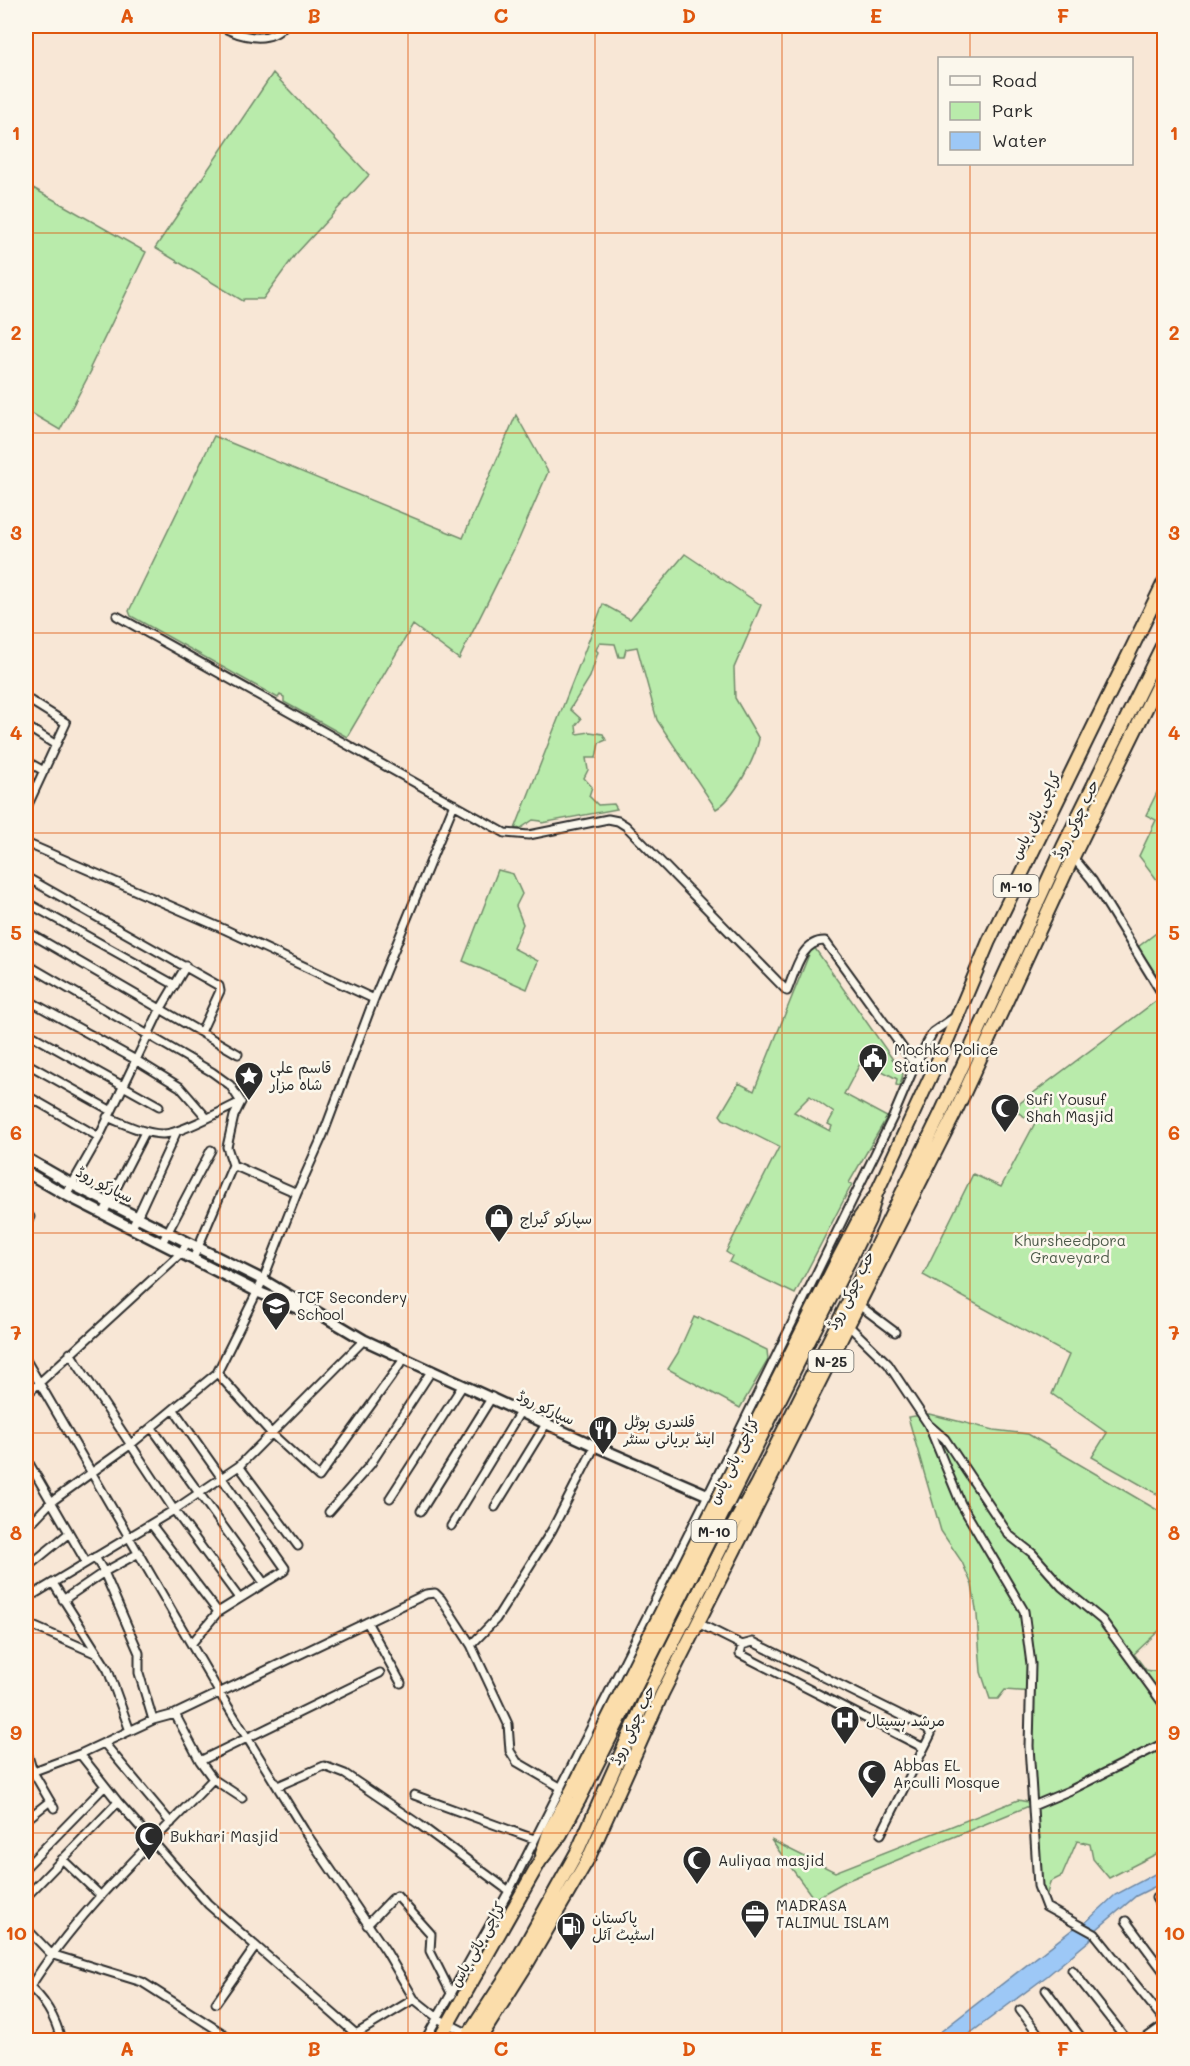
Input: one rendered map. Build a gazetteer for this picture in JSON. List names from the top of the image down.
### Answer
{
  "streets": {
    "highway": [
      "کراچی بائی پاس",
      "حب چوکی روڈ",
      "M-10",
      "N-25"
    ],
    "street": ["سپارکو روڈ"]
  },
  "crossings": [
    ["حب چوکی روڈ", "سپارکو روڈ"]
  ],
  "parks": ["Khursheedpora Graveyard"],
  "places": {
    "public building": ["Mochko Police Station"],
    "place": ["قاسم علی شاہ مزار"],
    "mosque": [
      "Sufi Yousuf Shah Masjid",
      "Abbas EL Arculli Mosque",
      "Bukhari Masjid",
      "Auliyaa masjid"
    ],
    "shop": ["سپارکو گیراج"],
    "school or university": ["TCF Secondery School"],
    "restaurant": ["قلندری ہوٹل اینڈ بریانی سنٹر"],
    "hospital": ["مرشد ہسپتال"],
    "office": ["MADRASA TALIMUL ISLAM"],
    "fuel station": ["پاکستان اسٹیٹ آئل"]
  },
  "legend": ["Road", "Park", "Water"],
  "grid": {
    "columns": [
      "A",
      "B",
      "C",
      "D",
      "E",
      "F"
    ],
    "rows": [
      "1",
      "2",
      "3",
      "4",
      "5",
      "6",
      "7",
      "8",
      "9",
      "10"
    ]
  }
}
